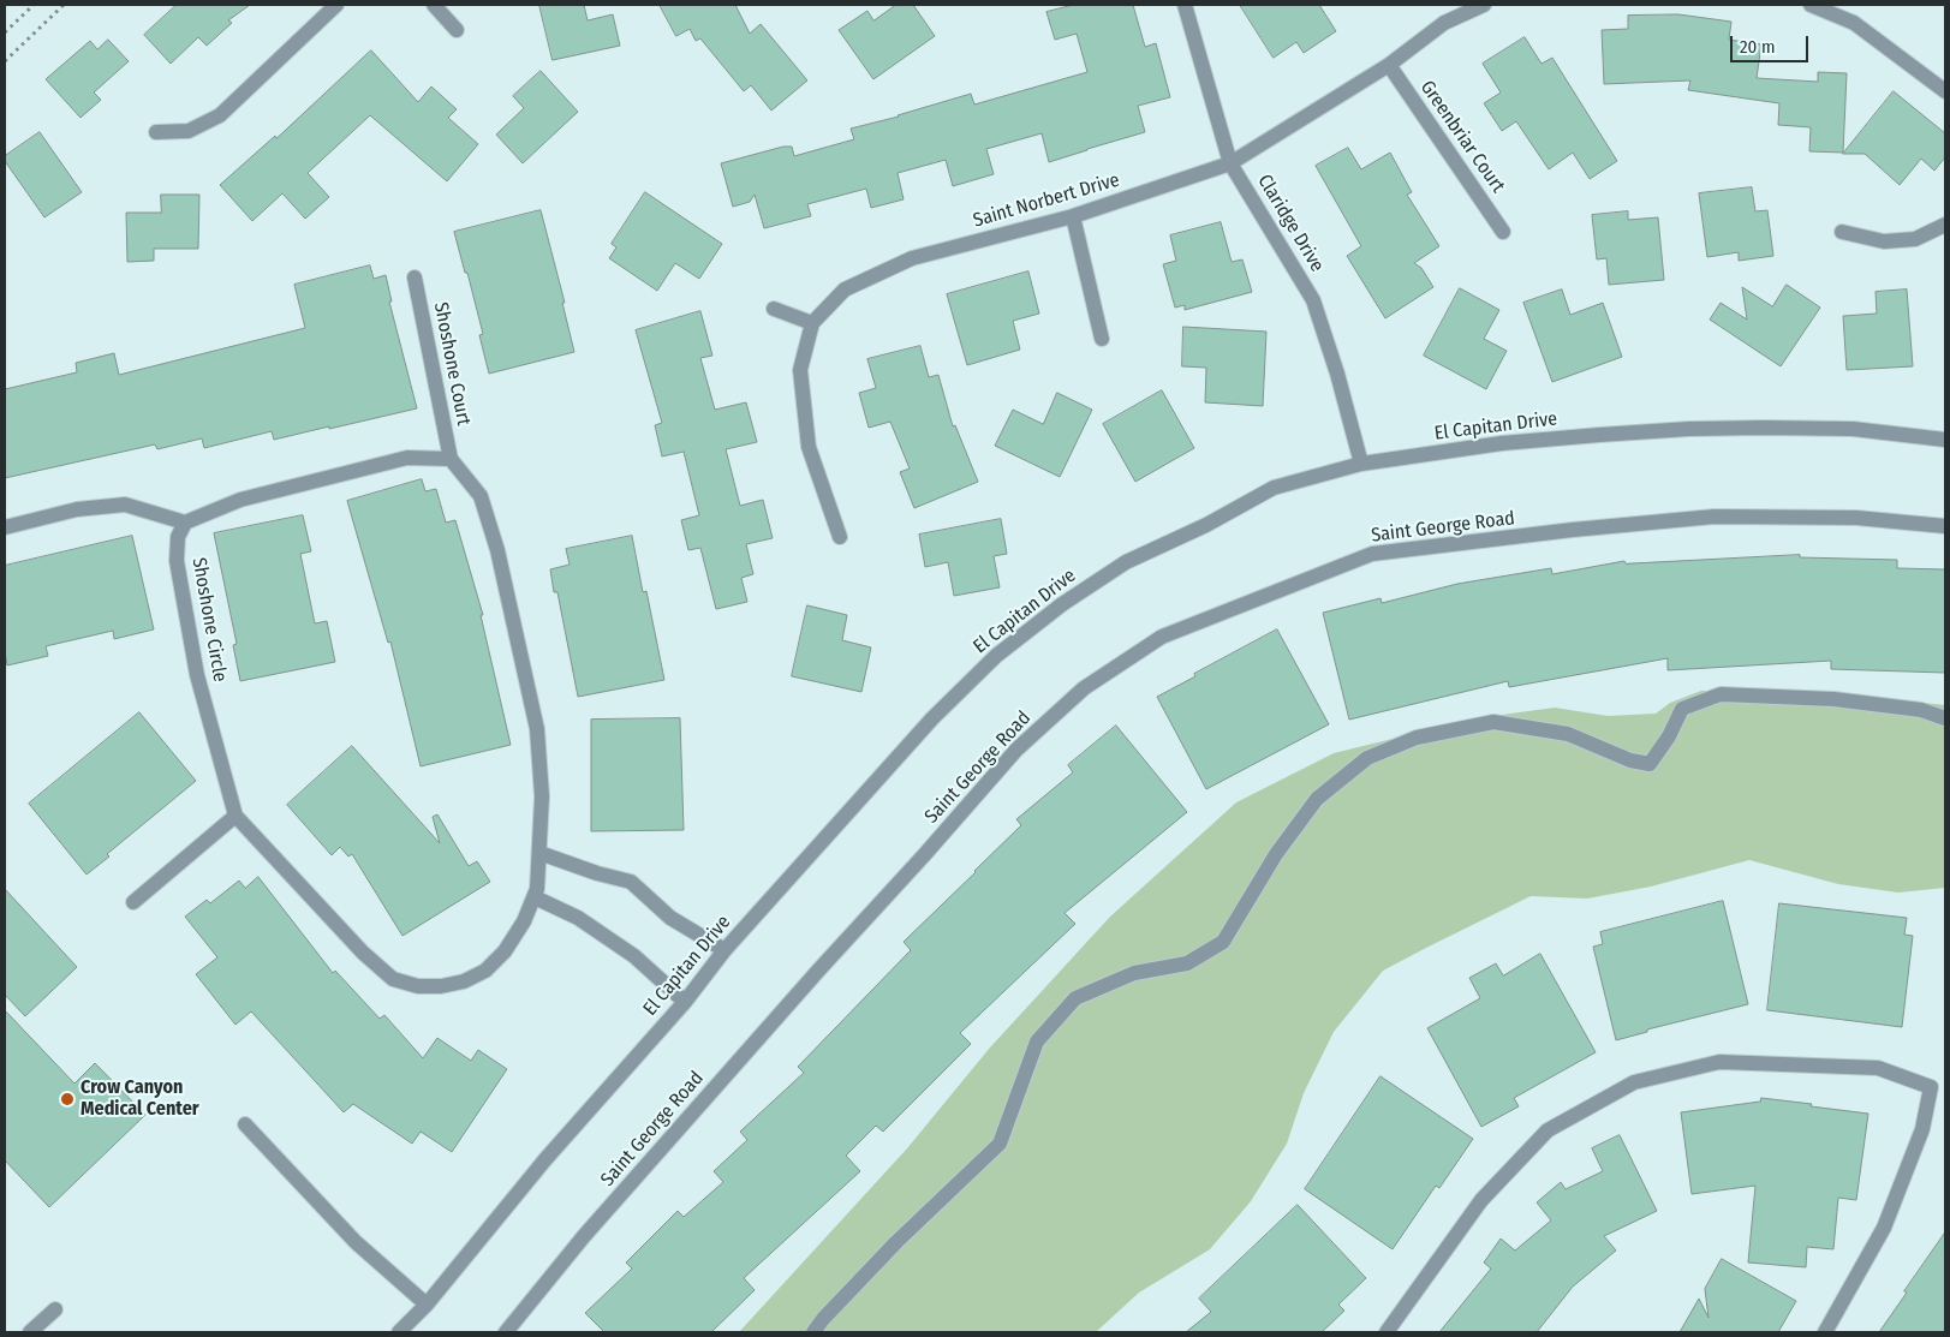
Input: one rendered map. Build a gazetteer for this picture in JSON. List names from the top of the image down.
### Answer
{
  "streets": {
    "street": [
      "Greenbriar Court",
      "Saint Norbert Drive",
      "Claridge Drive",
      "Shoshone Court",
      "El Capitan Drive",
      "Saint George Road",
      "Shoshone Circle"
    ]
  },
  "crossings": [
    ["Greenbriar Court", "Saint Norbert Drive"],
    ["Saint Norbert Drive", "Claridge Drive"],
    ["Claridge Drive", "El Capitan Drive"],
    ["Shoshone Court", "Shoshone Circle"]
  ],
  "places": ["Crow Canyon Medical Center"],
  "scale_bar": "20 m"
}
